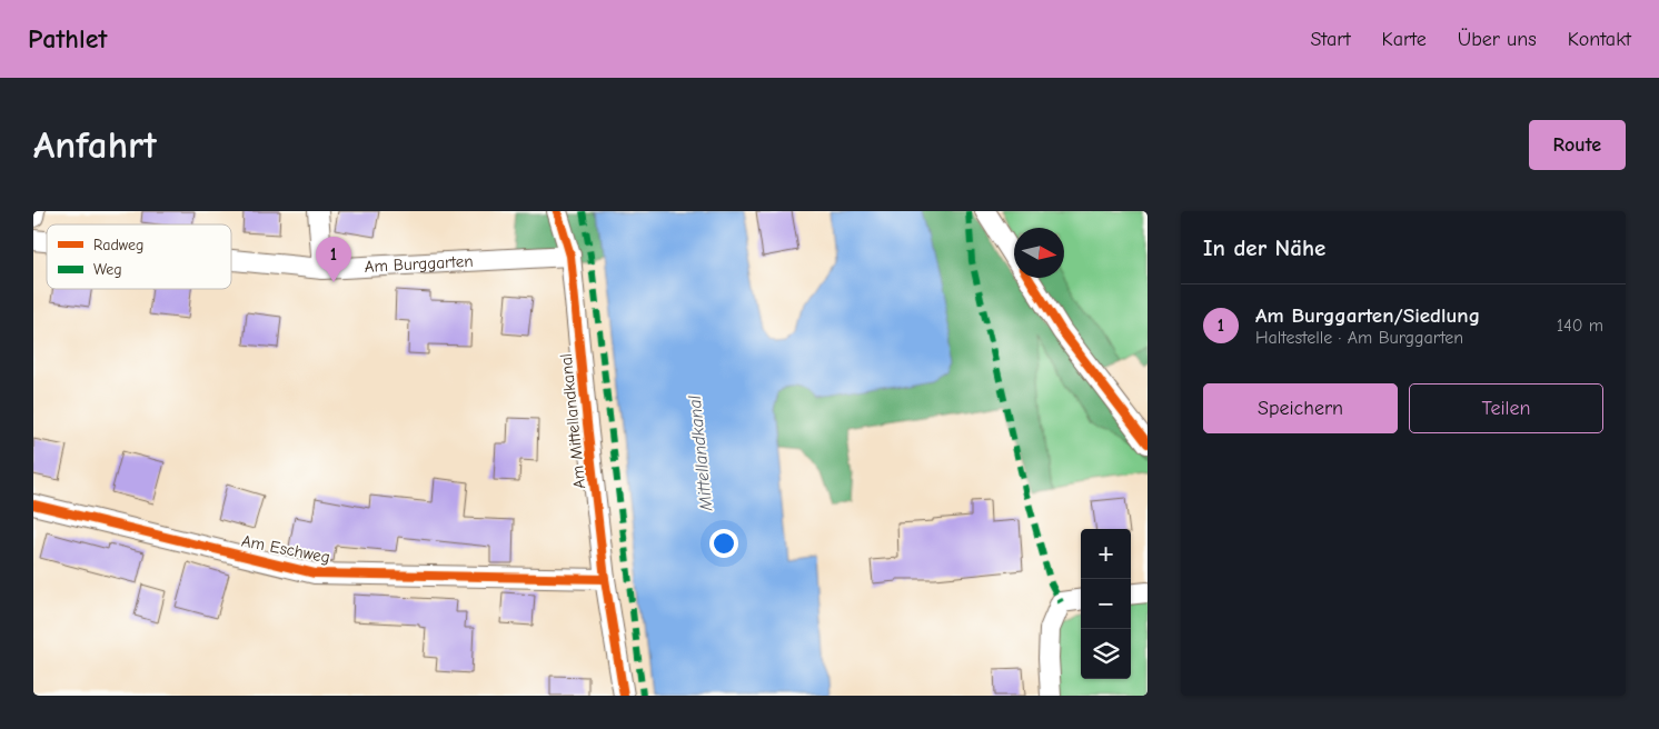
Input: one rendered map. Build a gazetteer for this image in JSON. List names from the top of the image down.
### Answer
{
  "streets": {
    "street": ["Am Burggarten", "Am Mittellandkanal", "Am Eschweg"]
  },
  "crossings": [
    ["Am Burggarten", "Am Mittellandkanal"],
    ["Am Mittellandkanal", "Am Eschweg"]
  ],
  "water": ["Mittellandkanal"],
  "legend": ["Radweg", "Weg"],
  "north": "right",
  "page": {
    "header": "Pathlet",
    "nav": [
      "Start",
      "Karte",
      "Über uns",
      "Kontakt"
    ],
    "buttons": [
      "Route",
      ["Speichern", "Teilen"]
    ],
    "title": "Anfahrt",
    "heading": "In der Nähe",
    "pins": "1",
    "list": [
      {
        "mark": "1",
        "name": "Am Burggarten/Siedlung",
        "note": "Haltestelle · Am Burggarten",
        "value": "140 m"
      }
    ],
    "map_buttons": ["+", "−"]
  }
}
